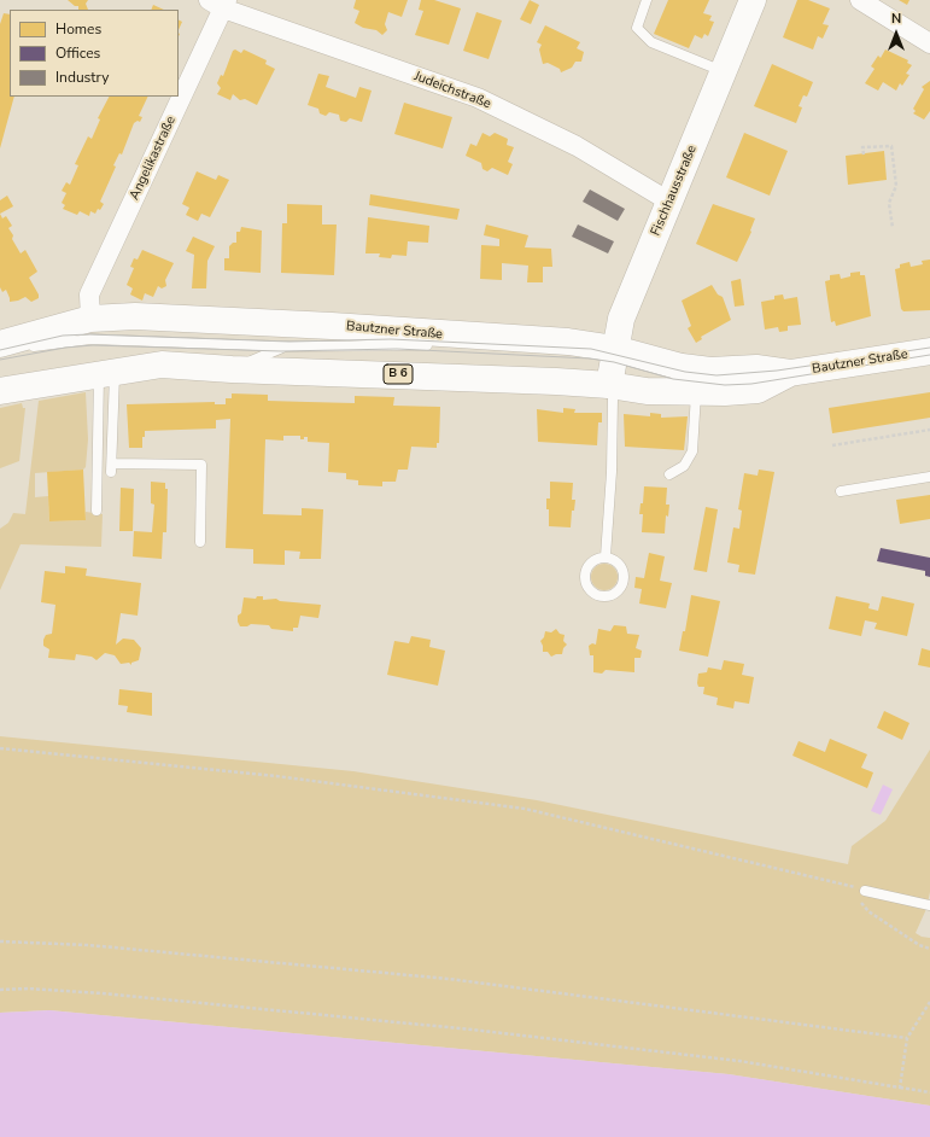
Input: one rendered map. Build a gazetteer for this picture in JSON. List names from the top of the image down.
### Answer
{
  "streets": {
    "main road": ["Fischhausstraße", "Bautzner Straße", "B 6"],
    "street": ["Judeichstraße", "Angelikastraße"]
  },
  "crossings": [
    ["Judeichstraße", "Angelikastraße"],
    ["Judeichstraße", "Fischhausstraße"],
    ["Angelikastraße", "Bautzner Straße"],
    ["Fischhausstraße", "Bautzner Straße"]
  ],
  "legend": ["Homes", "Offices", "Industry"],
  "north": "top"
}
